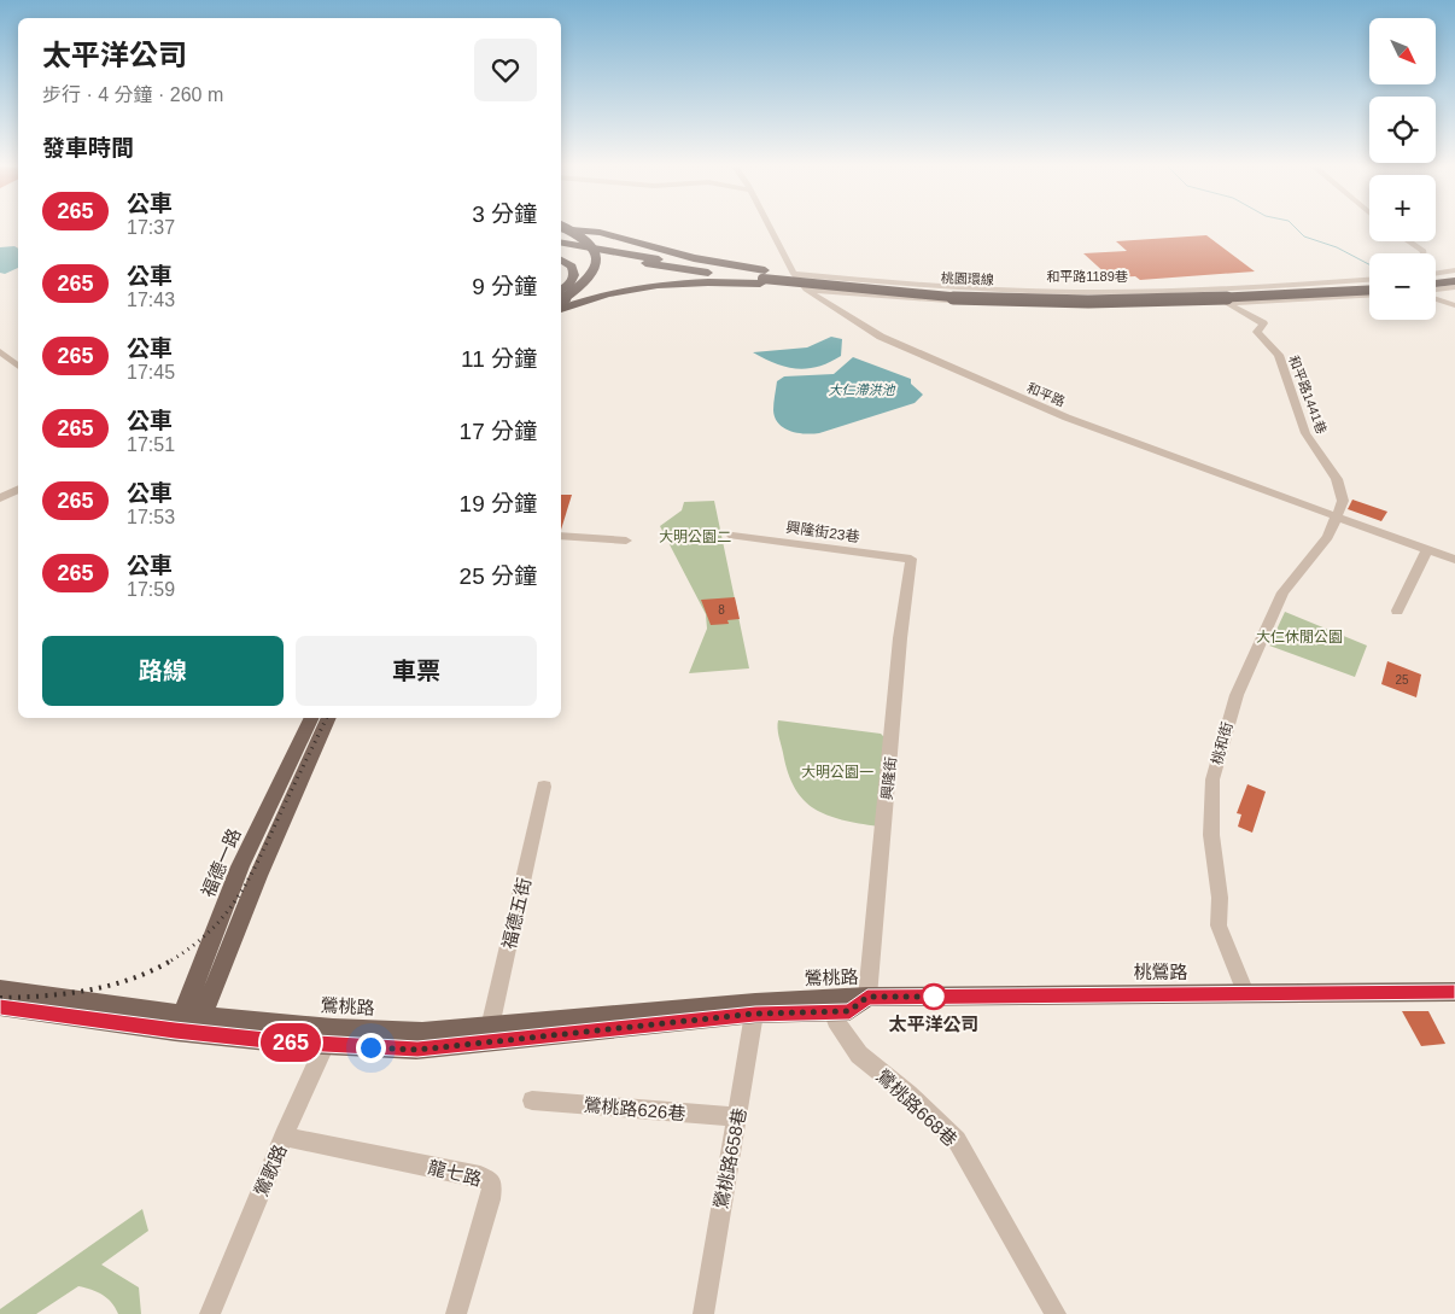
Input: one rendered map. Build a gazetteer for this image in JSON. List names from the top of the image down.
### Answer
{
  "streets": {
    "highway": ["桃園環線"],
    "main road": ["福德一路", "桃鶯路", "鶯桃路"],
    "street": [
      "和平路1189巷",
      "和平路",
      "和平路1441巷",
      "興隆街23巷",
      "桃和街",
      "興隆街",
      "福德五街",
      "鶯桃路668巷",
      "鶯桃路626巷",
      "鶯桃路658巷",
      "鶯歌路",
      "龍七路"
    ]
  },
  "crossings": [
    ["和平路1189巷", "和平路"],
    ["和平路1189巷", "和平路1441巷"],
    ["和平路", "和平路1441巷"],
    ["和平路", "桃和街"],
    ["和平路1441巷", "桃和街"],
    ["興隆街23巷", "興隆街"],
    ["桃和街", "桃鶯路"],
    ["興隆街", "桃鶯路"],
    ["興隆街", "鶯桃路"],
    ["福德一路", "鶯桃路"],
    ["福德五街", "鶯桃路"],
    ["桃鶯路", "鶯桃路"],
    ["鶯桃路", "鶯桃路668巷"],
    ["鶯桃路", "鶯桃路658巷"],
    ["鶯桃路", "鶯歌路"],
    ["鶯桃路626巷", "鶯桃路658巷"],
    ["鶯歌路", "龍七路"]
  ],
  "water": ["大仁滯洪池"],
  "parks": ["大明公園二", "大仁休閒公園", "大明公園一"],
  "places": ["太平洋公司"],
  "lines": ["bus line 265"],
  "house_numbers": ["8", "25"],
  "north": "bottom right",
  "page": {
    "on_map": "265",
    "map_buttons": ["+", "−"],
    "heading": [
      ["太平洋公司", "步行 · 4 分鐘 · 260 m"],
      "發車時間"
    ],
    "list": [
      {
        "mark": "265",
        "name": "公車",
        "note": "17:37",
        "value": "3 分鐘"
      },
      {
        "mark": "265",
        "name": "公車",
        "note": "17:43",
        "value": "9 分鐘"
      },
      {
        "mark": "265",
        "name": "公車",
        "note": "17:45",
        "value": "11 分鐘"
      },
      {
        "mark": "265",
        "name": "公車",
        "note": "17:51",
        "value": "17 分鐘"
      },
      {
        "mark": "265",
        "name": "公車",
        "note": "17:53",
        "value": "19 分鐘"
      },
      {
        "mark": "265",
        "name": "公車",
        "note": "17:59",
        "value": "25 分鐘"
      }
    ],
    "buttons": ["路線", "車票"]
  }
}
